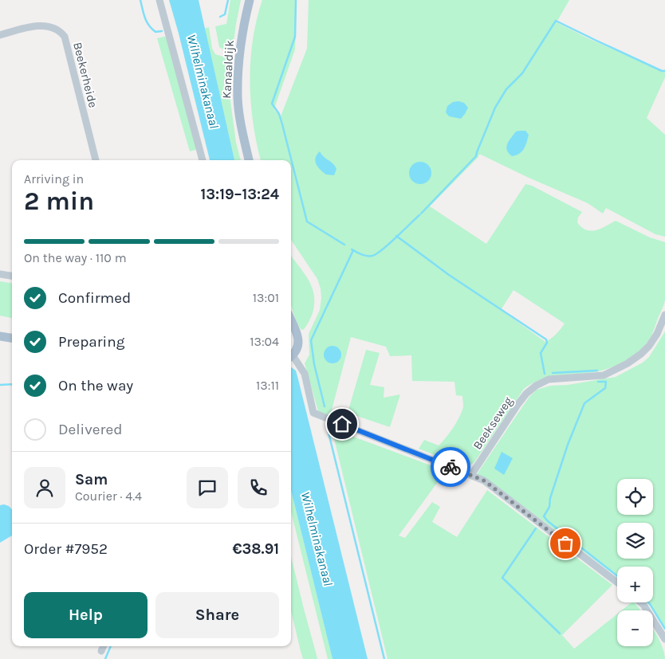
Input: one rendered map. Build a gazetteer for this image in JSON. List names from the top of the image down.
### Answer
{
  "streets": {
    "main road": ["Kanaaldijk"],
    "street": ["Beekerheide", "Beekseweg"]
  },
  "water": ["Wilhelminakanaal"],
  "page": {
    "heading": ["2 min", "Arriving in", "13:19–13:24"],
    "panel": [
      "Sam",
      "Courier · 4.4",
      "Order #7952",
      "€38.91"
    ],
    "bar": "On the way · 110 m",
    "list": [
      ["Confirmed", "13:01"],
      ["Preparing", "13:04"],
      ["On the way", "13:11"],
      "Delivered"
    ],
    "map_buttons": ["+", "−"],
    "buttons": ["Help", "Share"]
  }
}
